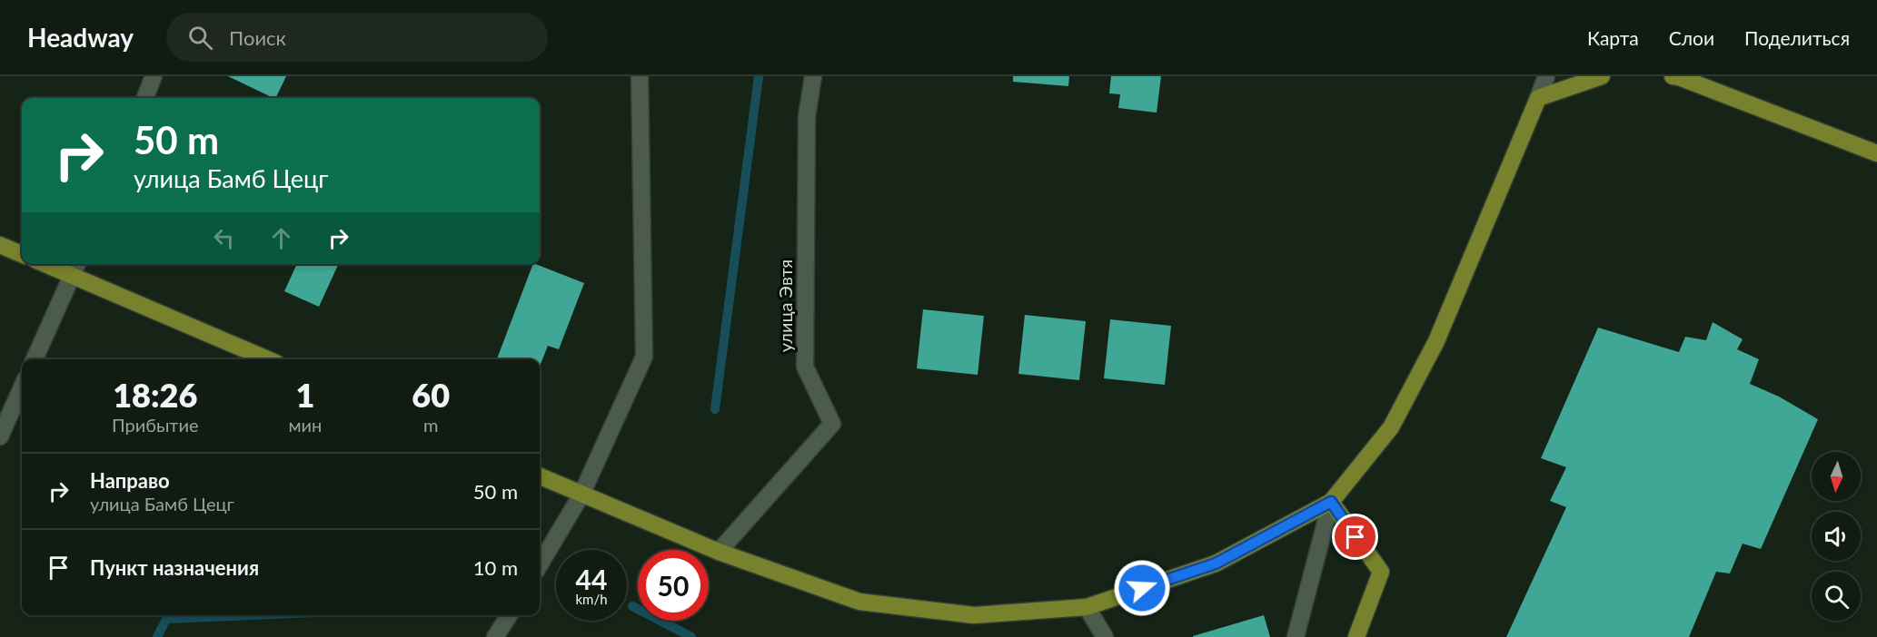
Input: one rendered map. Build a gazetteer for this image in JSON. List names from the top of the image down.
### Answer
{
  "streets": {
    "street": ["улица Эвтя"]
  },
  "north": "bottom",
  "page": {
    "header": "Headway",
    "search": "Поиск",
    "nav": ["Карта", "Слои", "Поделиться"],
    "turn": ["50 m", "улица Бамб Цецг"],
    "eta": [
      "18:26",
      "Прибытие",
      "1",
      "мин",
      "60",
      "m"
    ],
    "list": [
      {
        "name": "Направо",
        "note": "улица Бамб Цецг",
        "value": "50 m"
      },
      {
        "name": "Пункт назначения",
        "value": "10 m"
      }
    ],
    "speed": "44 km/h",
    "limit": "50"
  }
}
